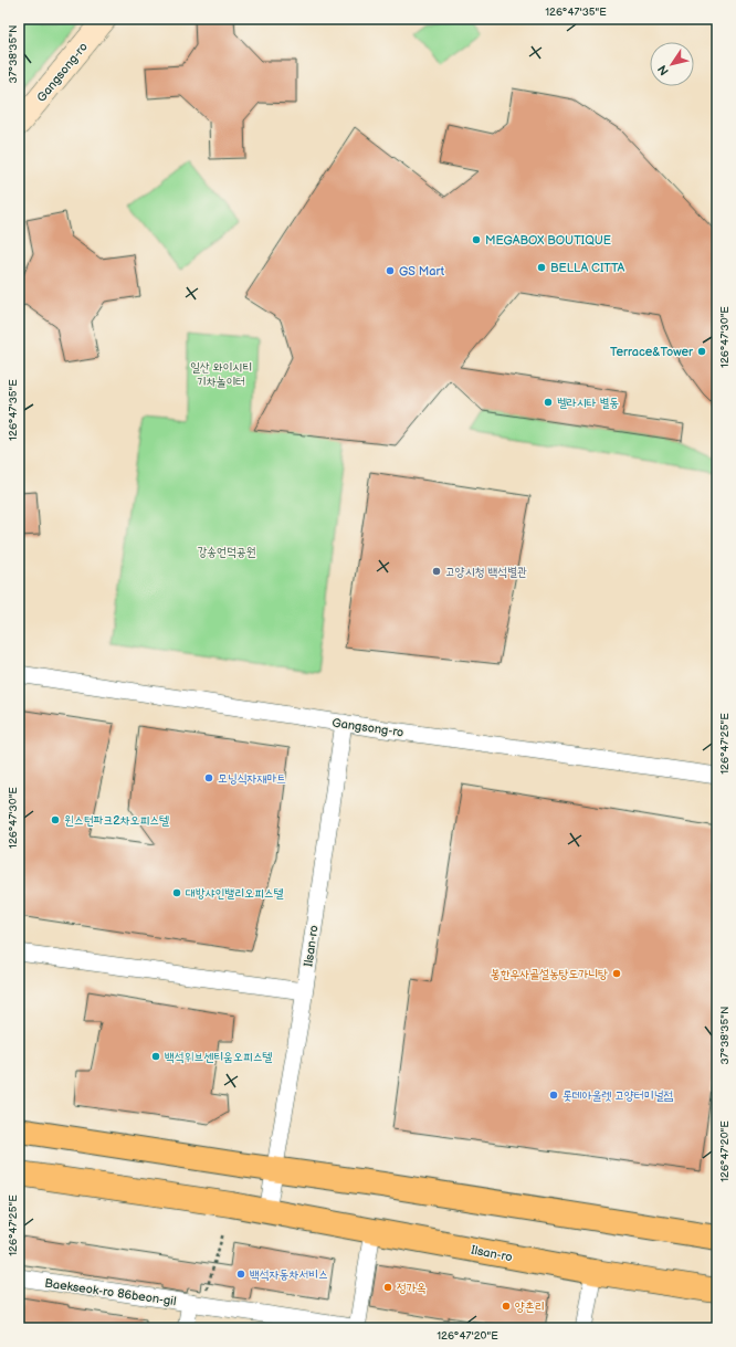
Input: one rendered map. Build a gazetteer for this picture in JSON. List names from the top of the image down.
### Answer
{
  "streets": {
    "main road": ["Ilsan-ro"],
    "street": ["Gangsong-ro", "Baekseok-ro 86beon-gil"]
  },
  "crossings": [
    ["Gangsong-ro", "Ilsan-ro"]
  ],
  "parks": ["일산 와이시티 기차놀이터", "강송언덕공원"],
  "places": [
    "MEGABOX BOUTIQUE",
    "BELLA CITTA",
    "GS Mart",
    "Terrace&Tower",
    "벨라시타 별동",
    "고양시청 백석별관",
    "모닝식자재마트",
    "윈스턴파크2차오피스텔",
    "대방샤인밸리오피스텔",
    "봉한우사골설농탕도가니탕",
    "백석위브센티움오피스텔",
    "롯데아울렛 고양터미널점",
    "백석자동차서비스",
    "정가옥",
    "양촌리"
  ],
  "north": "bottom left",
  "coordinates": [
    "126°47'35\"E",
    "37°38'35\"N",
    "126°47'30\"E",
    "126°47'25\"E",
    "126°47'20\"E"
  ]
}
